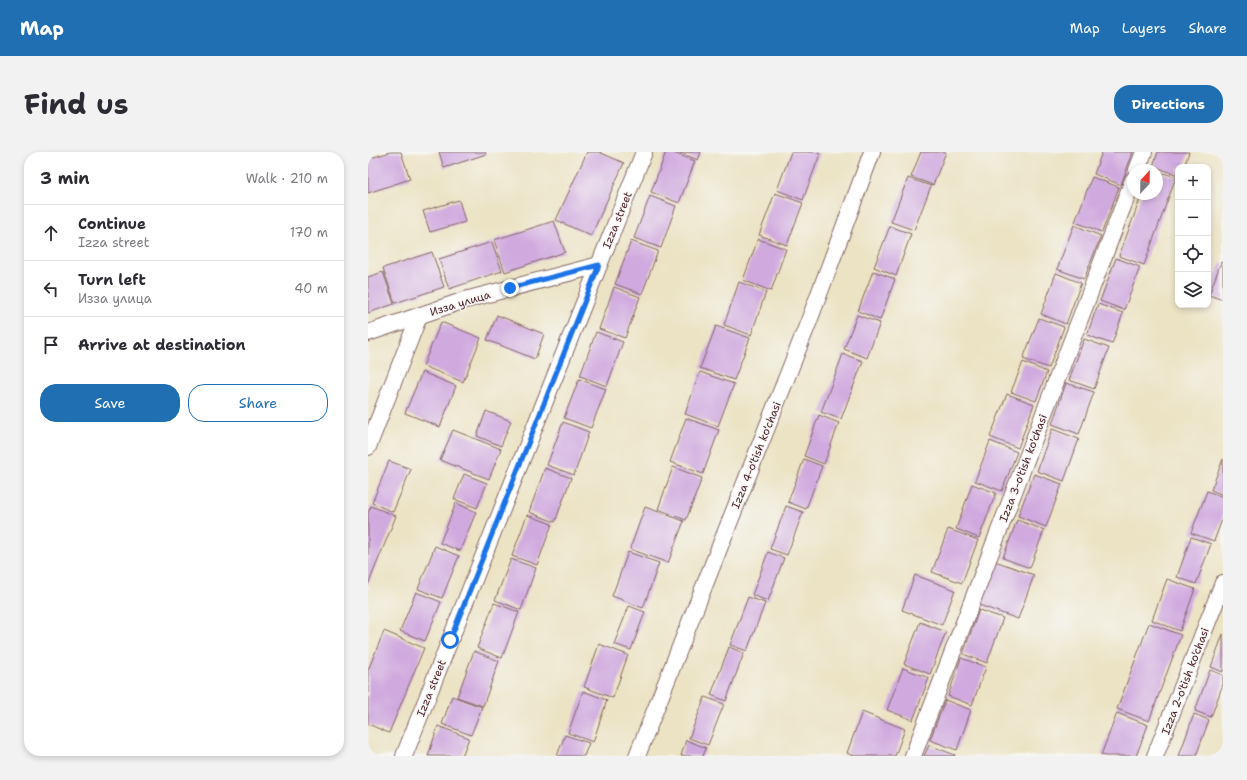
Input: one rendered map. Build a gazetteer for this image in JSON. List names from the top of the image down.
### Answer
{
  "streets": {
    "street": [
      "Izza street",
      "Изза улица",
      "Izza 4-o'tish ko'chasi",
      "Izza 3-o'tish ko'chasi",
      "Izza 2-o'tish ko'chasi"
    ]
  },
  "crossings": [
    ["Izza street", "Изза улица"]
  ],
  "north": "top",
  "page": {
    "header": "Map",
    "nav": ["Map", "Layers", "Share"],
    "title": "Find us",
    "buttons": [
      "Directions",
      ["Save", "Share"]
    ],
    "heading": ["3 min", "Walk · 210 m"],
    "map_buttons": ["+", "−"],
    "list": [
      ["Continue", "Izza street", "170 m"],
      ["Turn left", "Изза улица", "40 m"],
      "Arrive at destination"
    ]
  }
}
